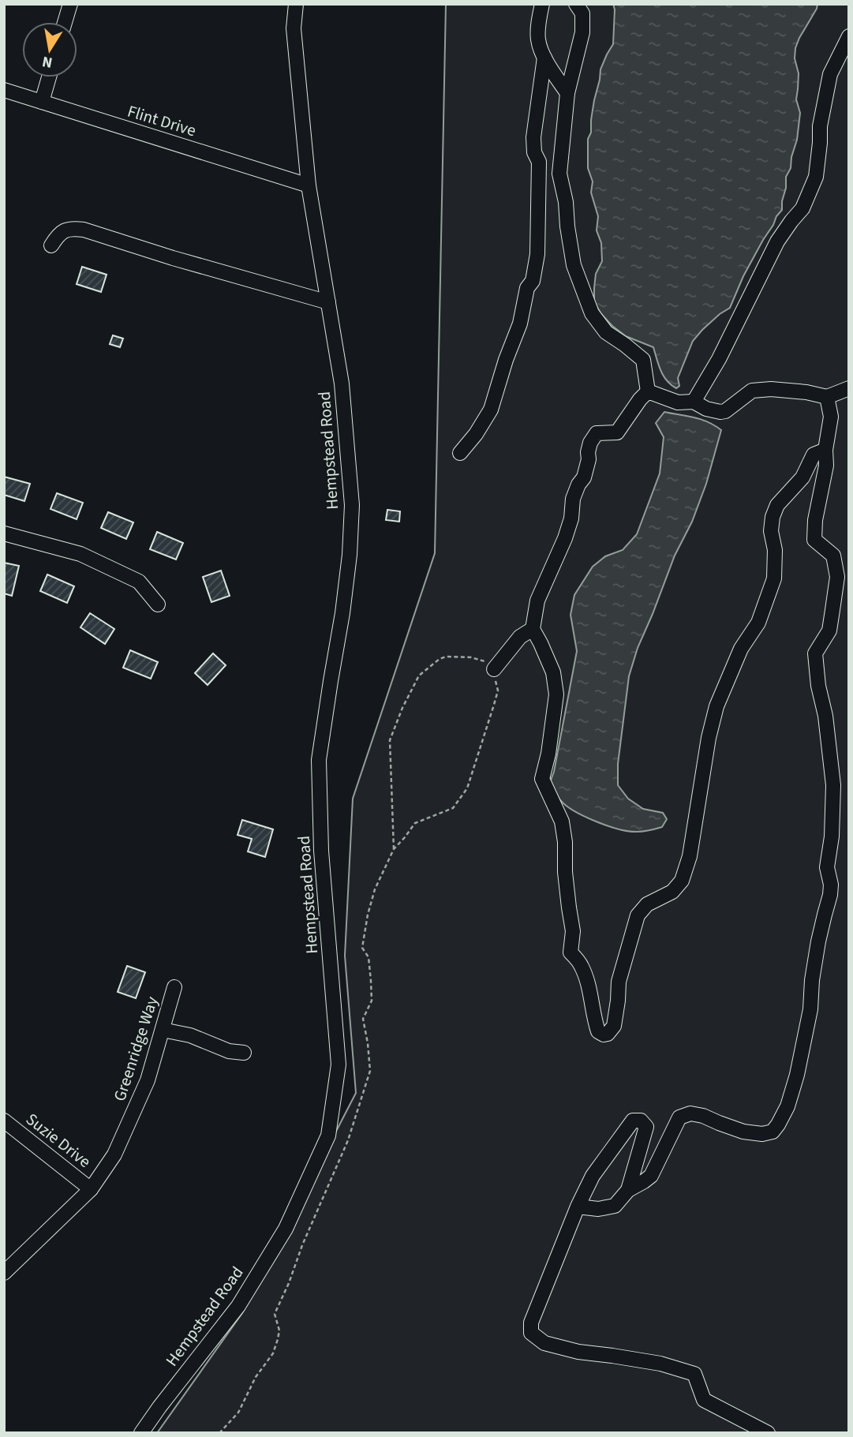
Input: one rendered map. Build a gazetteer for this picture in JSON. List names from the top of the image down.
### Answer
{
  "streets": {
    "street": [
      "Flint Drive",
      "Hempstead Road",
      "Greenridge Way",
      "Suzie Drive"
    ]
  },
  "crossings": [
    ["Flint Drive", "Hempstead Road"],
    ["Greenridge Way", "Suzie Drive"]
  ],
  "north": "bottom"
}
